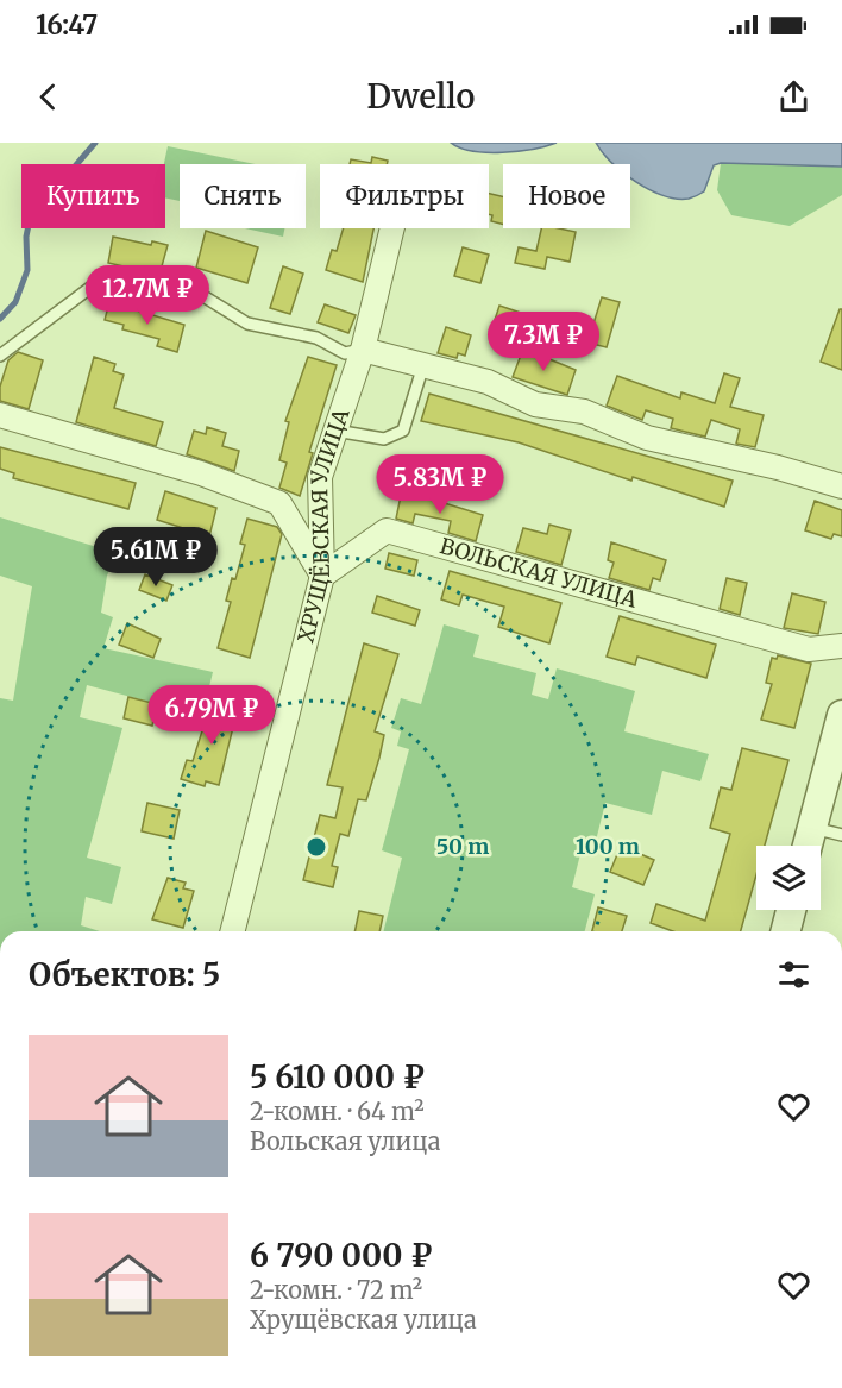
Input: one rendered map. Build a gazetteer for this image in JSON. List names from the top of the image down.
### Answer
{
  "streets": {
    "street": ["ХРУЩЁВСКАЯ УЛИЦА", "ВОЛЬСКАЯ УЛИЦА"]
  },
  "crossings": [
    ["ХРУЩЁВСКАЯ УЛИЦА", "ВОЛЬСКАЯ УЛИЦА"]
  ],
  "page": {
    "status": "16:47",
    "header": "Dwello",
    "chip": [
      "Купить",
      "Снять",
      "Фильтры",
      "Новое"
    ],
    "price": [
      "12.7M ₽",
      "7.3M ₽",
      "5.83M ₽",
      "5.61M ₽",
      "6.79M ₽"
    ],
    "heading": "Объектов: 5",
    "list": [
      {
        "name": "5 610 000 ₽",
        "note": "2-комн. · 64 m² · Вольская улица"
      },
      {
        "name": "6 790 000 ₽",
        "note": "2-комн. · 72 m² · Хрущёвская улица"
      }
    ]
  },
  "rings": ["50 m", "100 m"]
}
